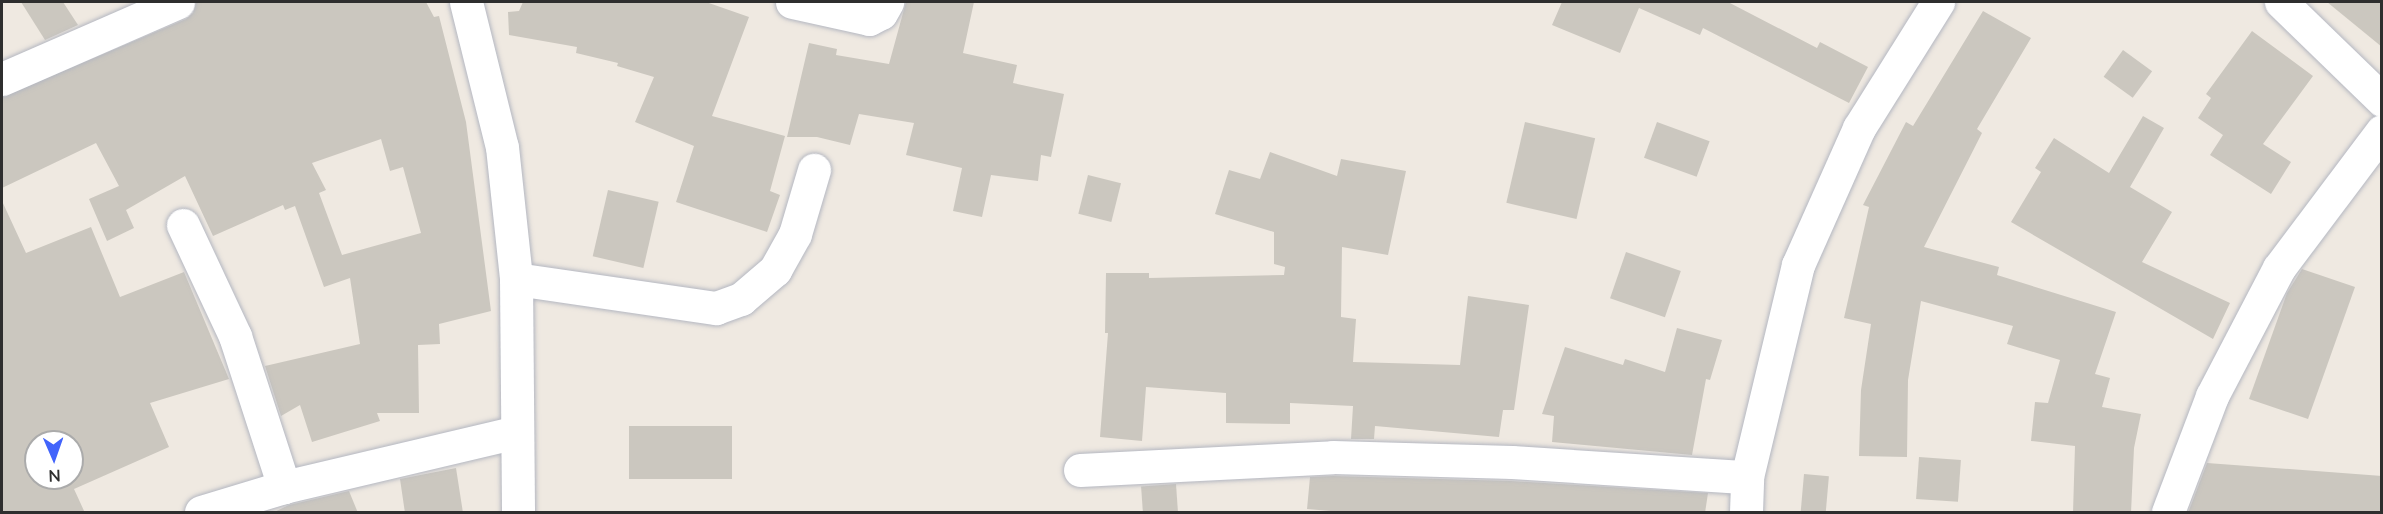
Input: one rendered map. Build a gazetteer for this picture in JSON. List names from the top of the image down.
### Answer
{
  "north": "bottom"
}
